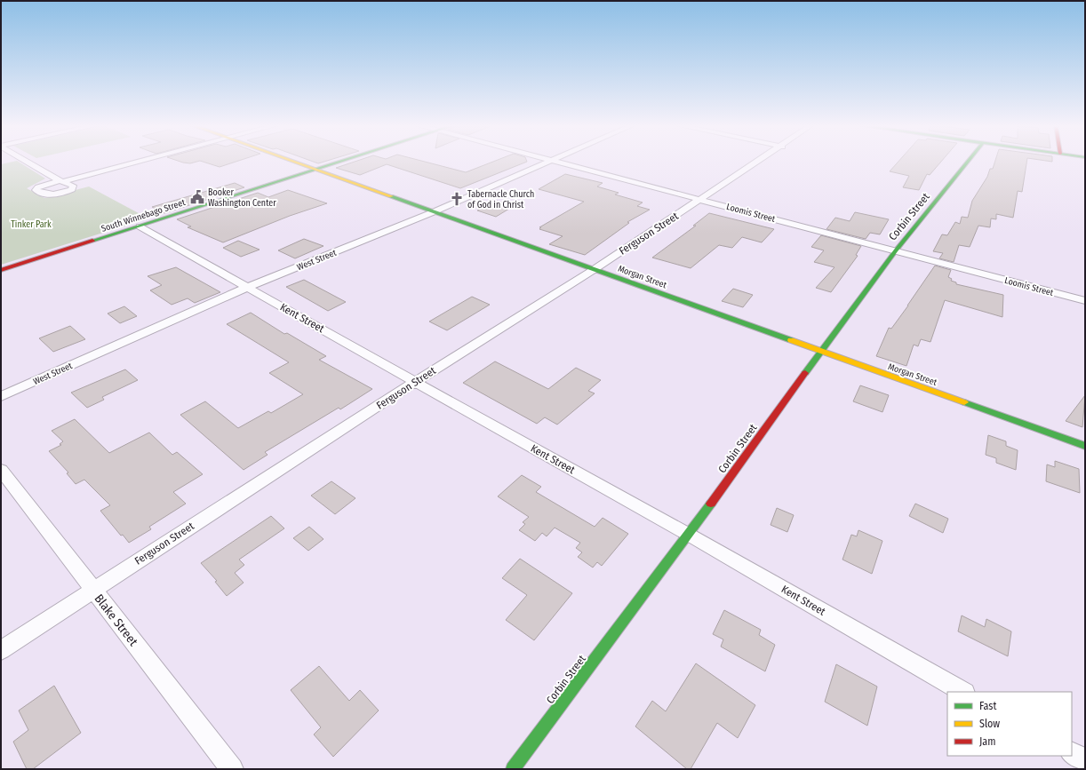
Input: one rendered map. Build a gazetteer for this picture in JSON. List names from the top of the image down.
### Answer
{
  "streets": {
    "street": [
      "Loomis Street",
      "South Winnebago Street",
      "Corbin Street",
      "Ferguson Street",
      "West Street",
      "Morgan Street",
      "Kent Street",
      "Blake Street"
    ]
  },
  "crossings": [
    ["Loomis Street", "Corbin Street"],
    ["Loomis Street", "Ferguson Street"],
    ["South Winnebago Street", "Morgan Street"],
    ["South Winnebago Street", "Kent Street"],
    ["Corbin Street", "Morgan Street"],
    ["Corbin Street", "Kent Street"],
    ["Ferguson Street", "Morgan Street"],
    ["Ferguson Street", "Kent Street"],
    ["Ferguson Street", "Blake Street"],
    ["West Street", "Morgan Street"],
    ["West Street", "Kent Street"]
  ],
  "parks": ["Tinker Park"],
  "places": {
    "public building": ["Booker Washington Center"],
    "church": ["Tabernacle Church of God in Christ"]
  },
  "legend": ["Fast", "Slow", "Jam"]
}
